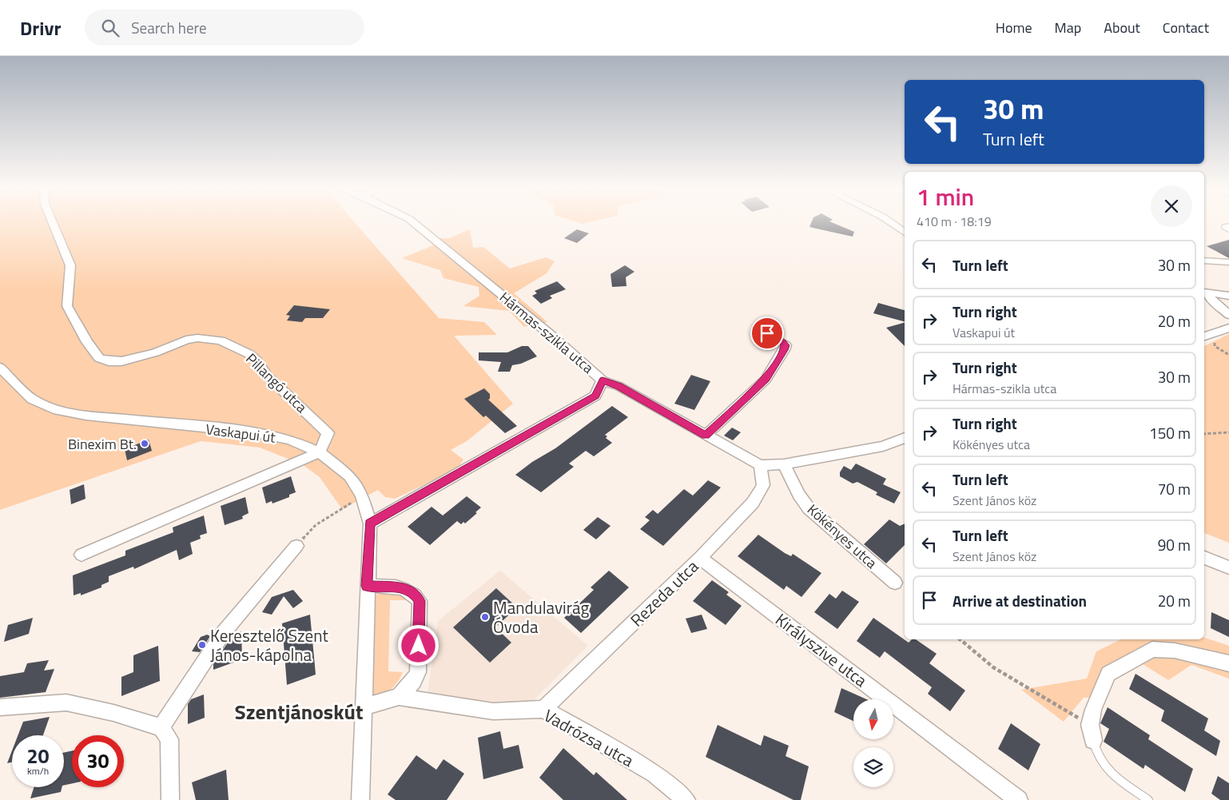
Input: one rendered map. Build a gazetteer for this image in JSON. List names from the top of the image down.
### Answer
{
  "streets": {
    "street": [
      "Hármas-szikla utca",
      "Pillangó utca",
      "Vaskapui út",
      "Kökényes utca",
      "Rezeda utca",
      "Királyszive utca",
      "Vadrózsa utca"
    ]
  },
  "crossings": [
    ["Hármas-szikla utca", "Vaskapui út"],
    ["Pillangó utca", "Vaskapui út"],
    ["Vaskapui út", "Vadrózsa utca"],
    ["Rezeda utca", "Királyszive utca"],
    ["Rezeda utca", "Vadrózsa utca"]
  ],
  "districts": ["Szentjánoskút"],
  "places": ["Binexim Bt.", "Mandulavirág Óvoda", "Keresztelő Szent János-kápolna"],
  "north": "bottom",
  "page": {
    "header": "Drivr",
    "search": "Search here",
    "nav": [
      "Home",
      "Map",
      "About",
      "Contact"
    ],
    "turn": ["30 m", "Turn left"],
    "heading": ["1 min", "410 m · 18:19"],
    "list": [
      {
        "name": "Turn left",
        "value": "30 m"
      },
      {
        "name": "Turn right",
        "note": "Vaskapui út",
        "value": "20 m"
      },
      {
        "name": "Turn right",
        "note": "Hármas-szikla utca",
        "value": "30 m"
      },
      {
        "name": "Turn right",
        "note": "Kökényes utca",
        "value": "150 m"
      },
      {
        "name": "Turn left",
        "note": "Szent János köz",
        "value": "70 m"
      },
      {
        "name": "Turn left",
        "note": "Szent János köz",
        "value": "90 m"
      },
      {
        "name": "Arrive at destination",
        "value": "20 m"
      }
    ],
    "speed": "20 km/h",
    "limit": "30"
  }
}
